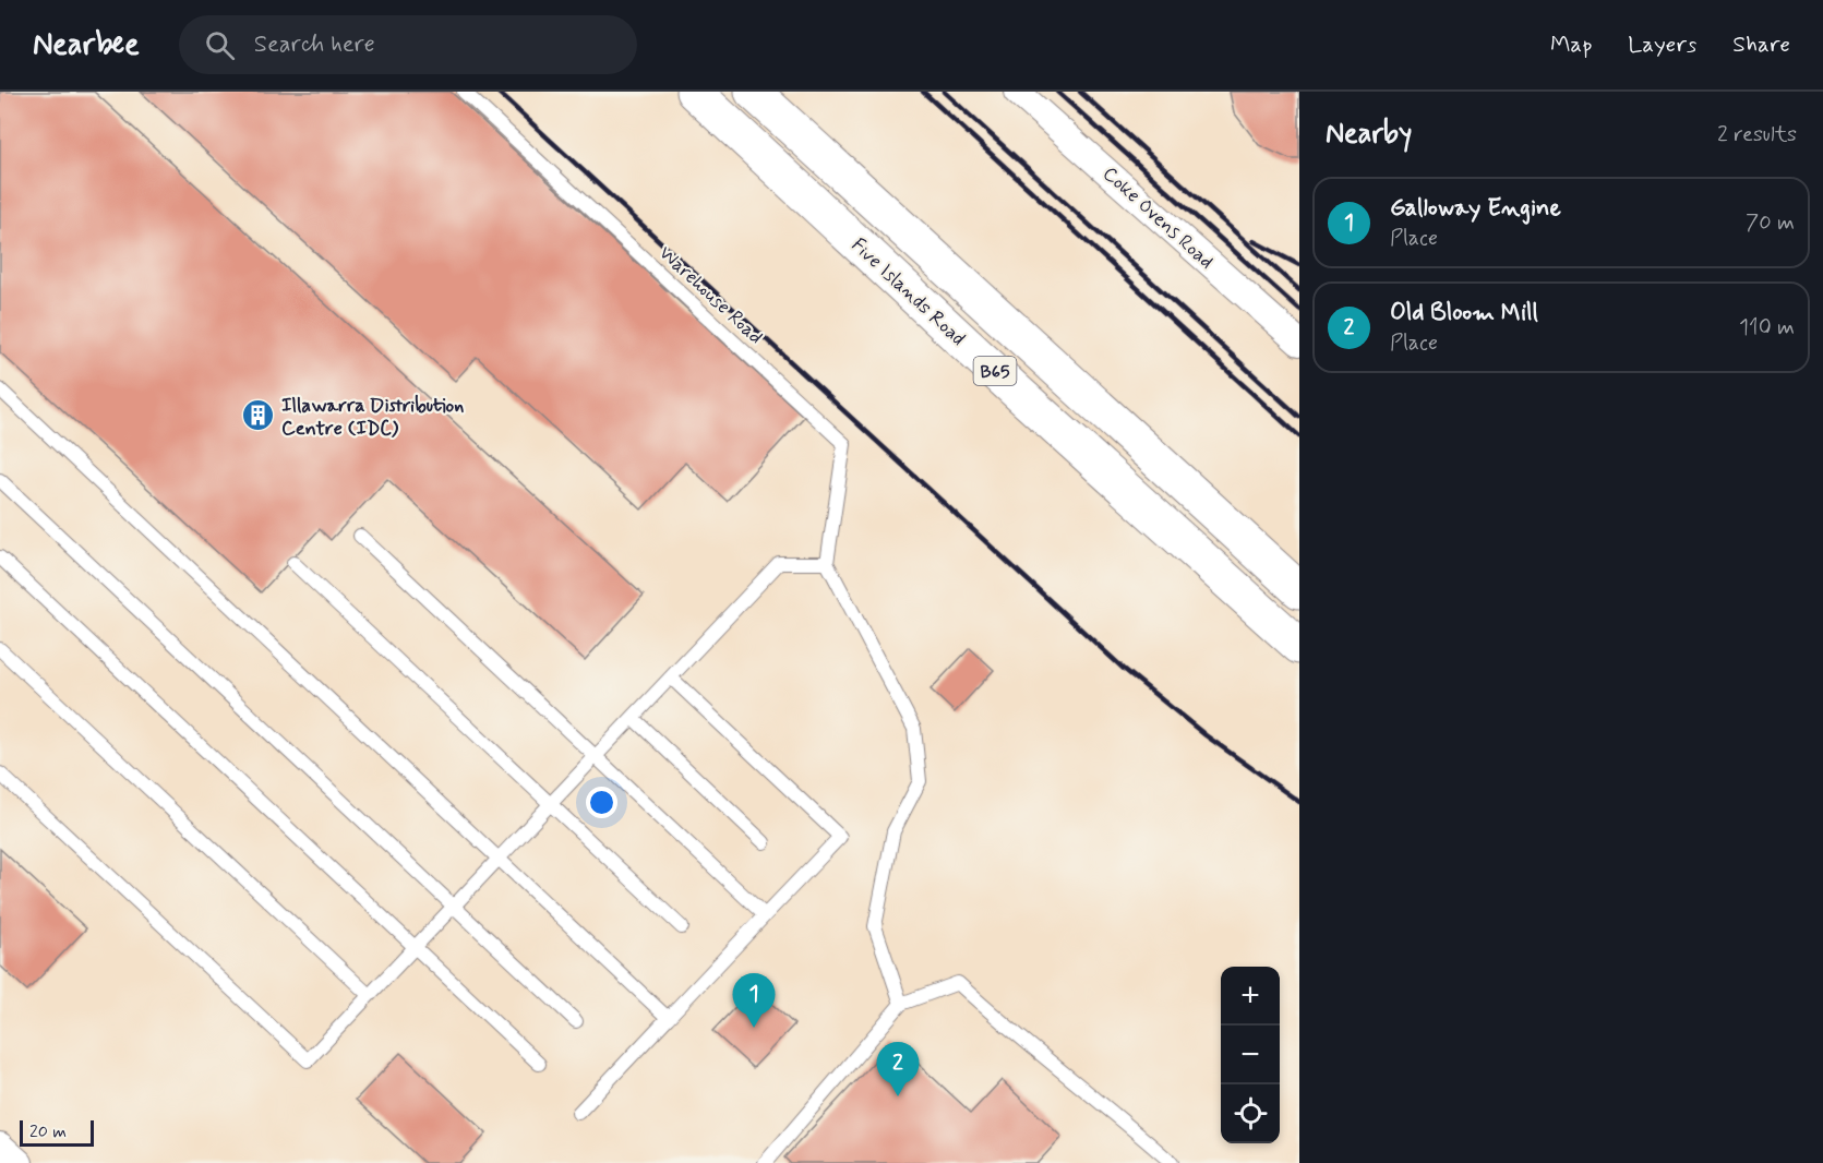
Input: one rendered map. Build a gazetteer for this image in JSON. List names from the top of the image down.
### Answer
{
  "streets": {
    "main road": ["Five Islands Road", "B65"],
    "street": ["Coke Ovens Road"],
    "lane": ["Warehouse Road"]
  },
  "places": {
    "building": ["Illawarra Distribution Centre (IDC)"]
  },
  "scale_bar": "20 m",
  "page": {
    "header": "Nearbee",
    "search": "Search here",
    "nav": ["Map", "Layers", "Share"],
    "heading": ["Nearby", "2 results"],
    "list": [
      {
        "mark": "1",
        "name": "Galloway Engine",
        "note": "Place",
        "value": "70 m"
      },
      {
        "mark": "2",
        "name": "Old Bloom Mill",
        "note": "Place",
        "value": "110 m"
      }
    ],
    "map_buttons": ["+", "−"],
    "pins": ["1", "2"],
    "scale": "20 m"
  }
}
